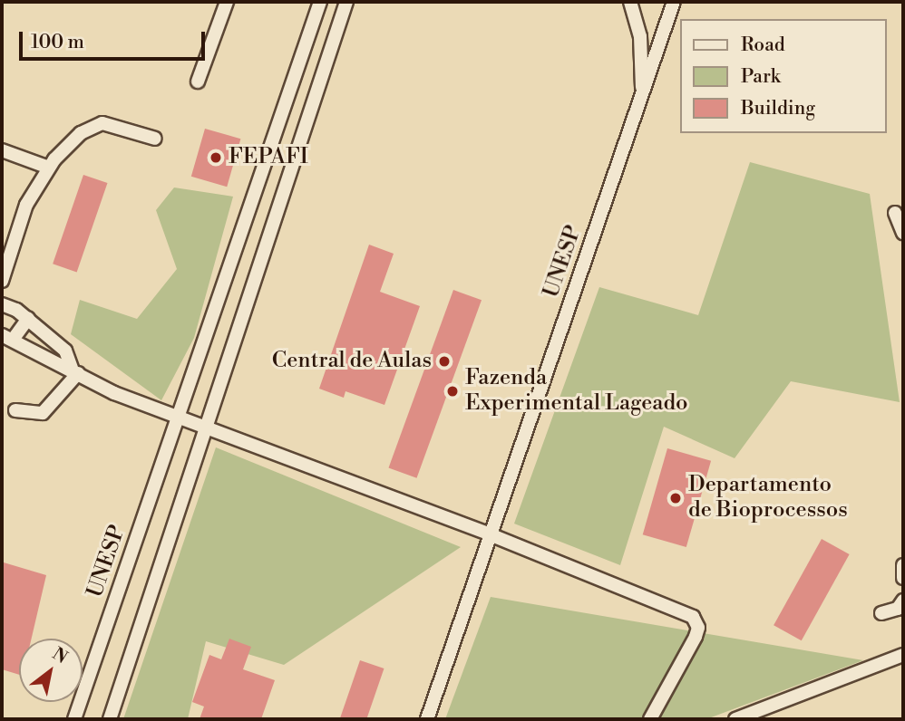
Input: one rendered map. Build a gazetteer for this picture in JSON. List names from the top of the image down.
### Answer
{
  "streets": {
    "lane": ["UNESP"]
  },
  "places": [
    "FEPAFI",
    "Central de Aulas",
    "Fazenda Experimental Lageado",
    "Departamento de Bioprocessos"
  ],
  "legend": ["Road", "Park", "Building"],
  "scale_bar": "100 m",
  "north": "top right"
}
